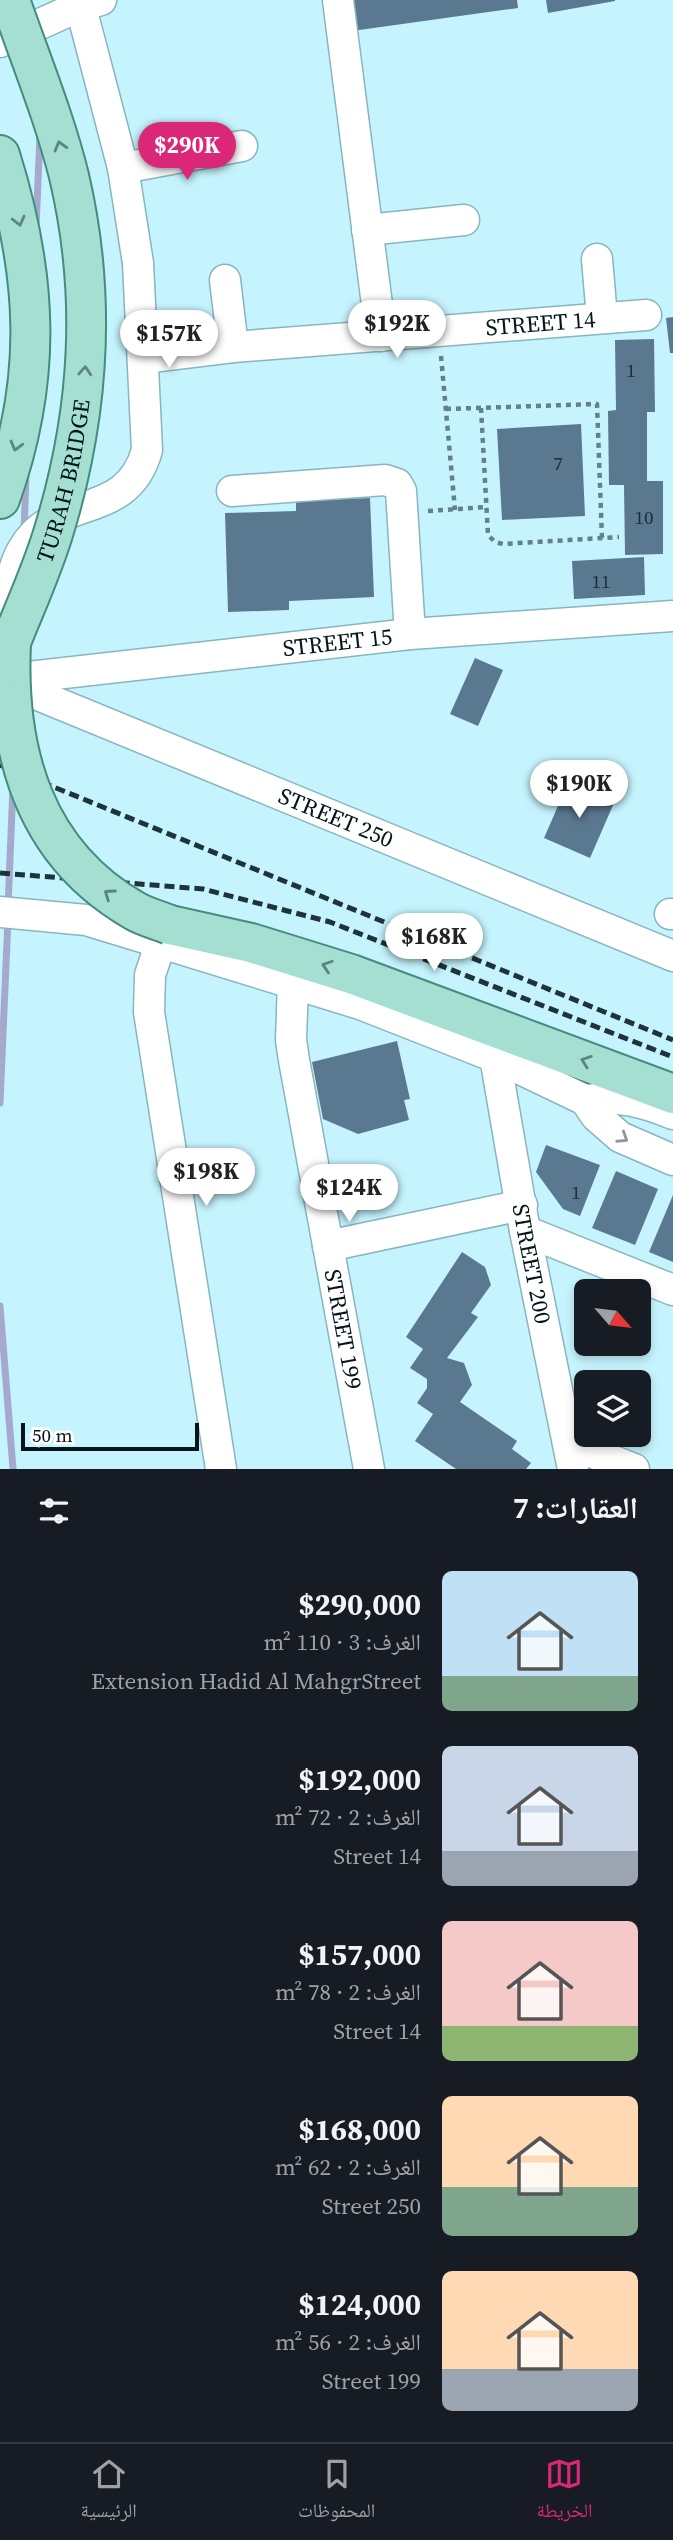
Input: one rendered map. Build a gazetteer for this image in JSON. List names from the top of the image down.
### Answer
{
  "streets": {
    "main road": ["TURAH BRIDGE"],
    "street": [
      "STREET 14",
      "STREET 15",
      "STREET 250",
      "STREET 200",
      "STREET 199"
    ]
  },
  "crossings": [
    ["TURAH BRIDGE", "STREET 15"],
    ["TURAH BRIDGE", "STREET 250"],
    ["STREET 15", "STREET 250"]
  ],
  "one_way": ["TURAH BRIDGE"],
  "house_numbers": [
    "1",
    "7",
    "10",
    "11",
    "1"
  ],
  "scale_bar": "50 m",
  "north": "bottom right",
  "page": {
    "price": [
      "$290K",
      "$192K",
      "$157K",
      "$190K",
      "$168K",
      "$198K",
      "$124K"
    ],
    "scale": "50 m",
    "heading": "العقارات: 7",
    "list": [
      {
        "name": "$290,000",
        "note": "الغرف: 3 · 110 m² · Extension Hadid Al MahgrStreet"
      },
      {
        "name": "$192,000",
        "note": "الغرف: 2 · 72 m² · Street 14"
      },
      {
        "name": "$157,000",
        "note": "الغرف: 2 · 78 m² · Street 14"
      },
      {
        "name": "$168,000",
        "note": "الغرف: 2 · 62 m² · Street 250"
      },
      {
        "name": "$124,000",
        "note": "الغرف: 2 · 56 m² · Street 199"
      }
    ],
    "tabs": ["الخريطة", "المحفوظات", "الرئيسية"]
  }
}
